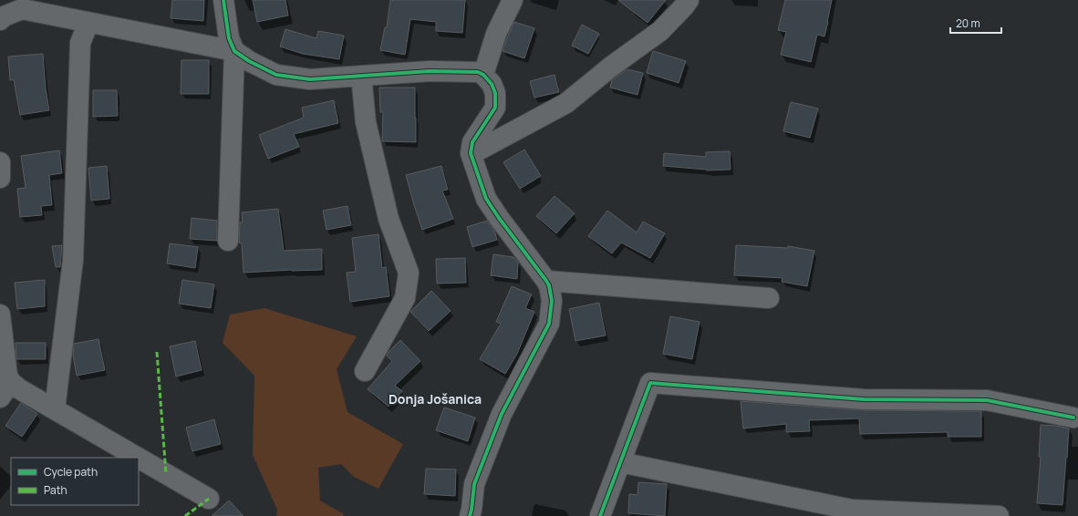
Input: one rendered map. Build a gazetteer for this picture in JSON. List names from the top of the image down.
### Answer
{
  "districts": ["Donja Jošanica"],
  "legend": ["Cycle path", "Path"],
  "scale_bar": "20 m"
}
